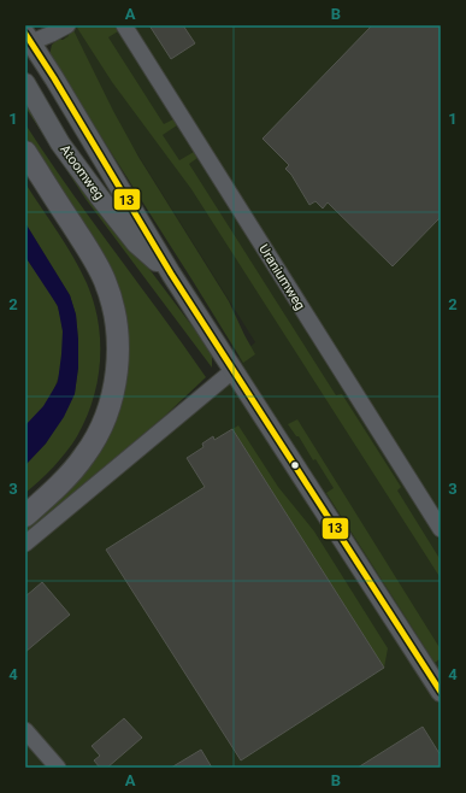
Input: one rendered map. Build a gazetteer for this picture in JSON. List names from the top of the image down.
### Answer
{
  "streets": {
    "street": ["Atoomweg", "Uraniumweg"]
  },
  "lines": ["transit line 13"],
  "grid": {
    "columns": ["A", "B"],
    "rows": [
      "1",
      "2",
      "3",
      "4"
    ]
  }
}
